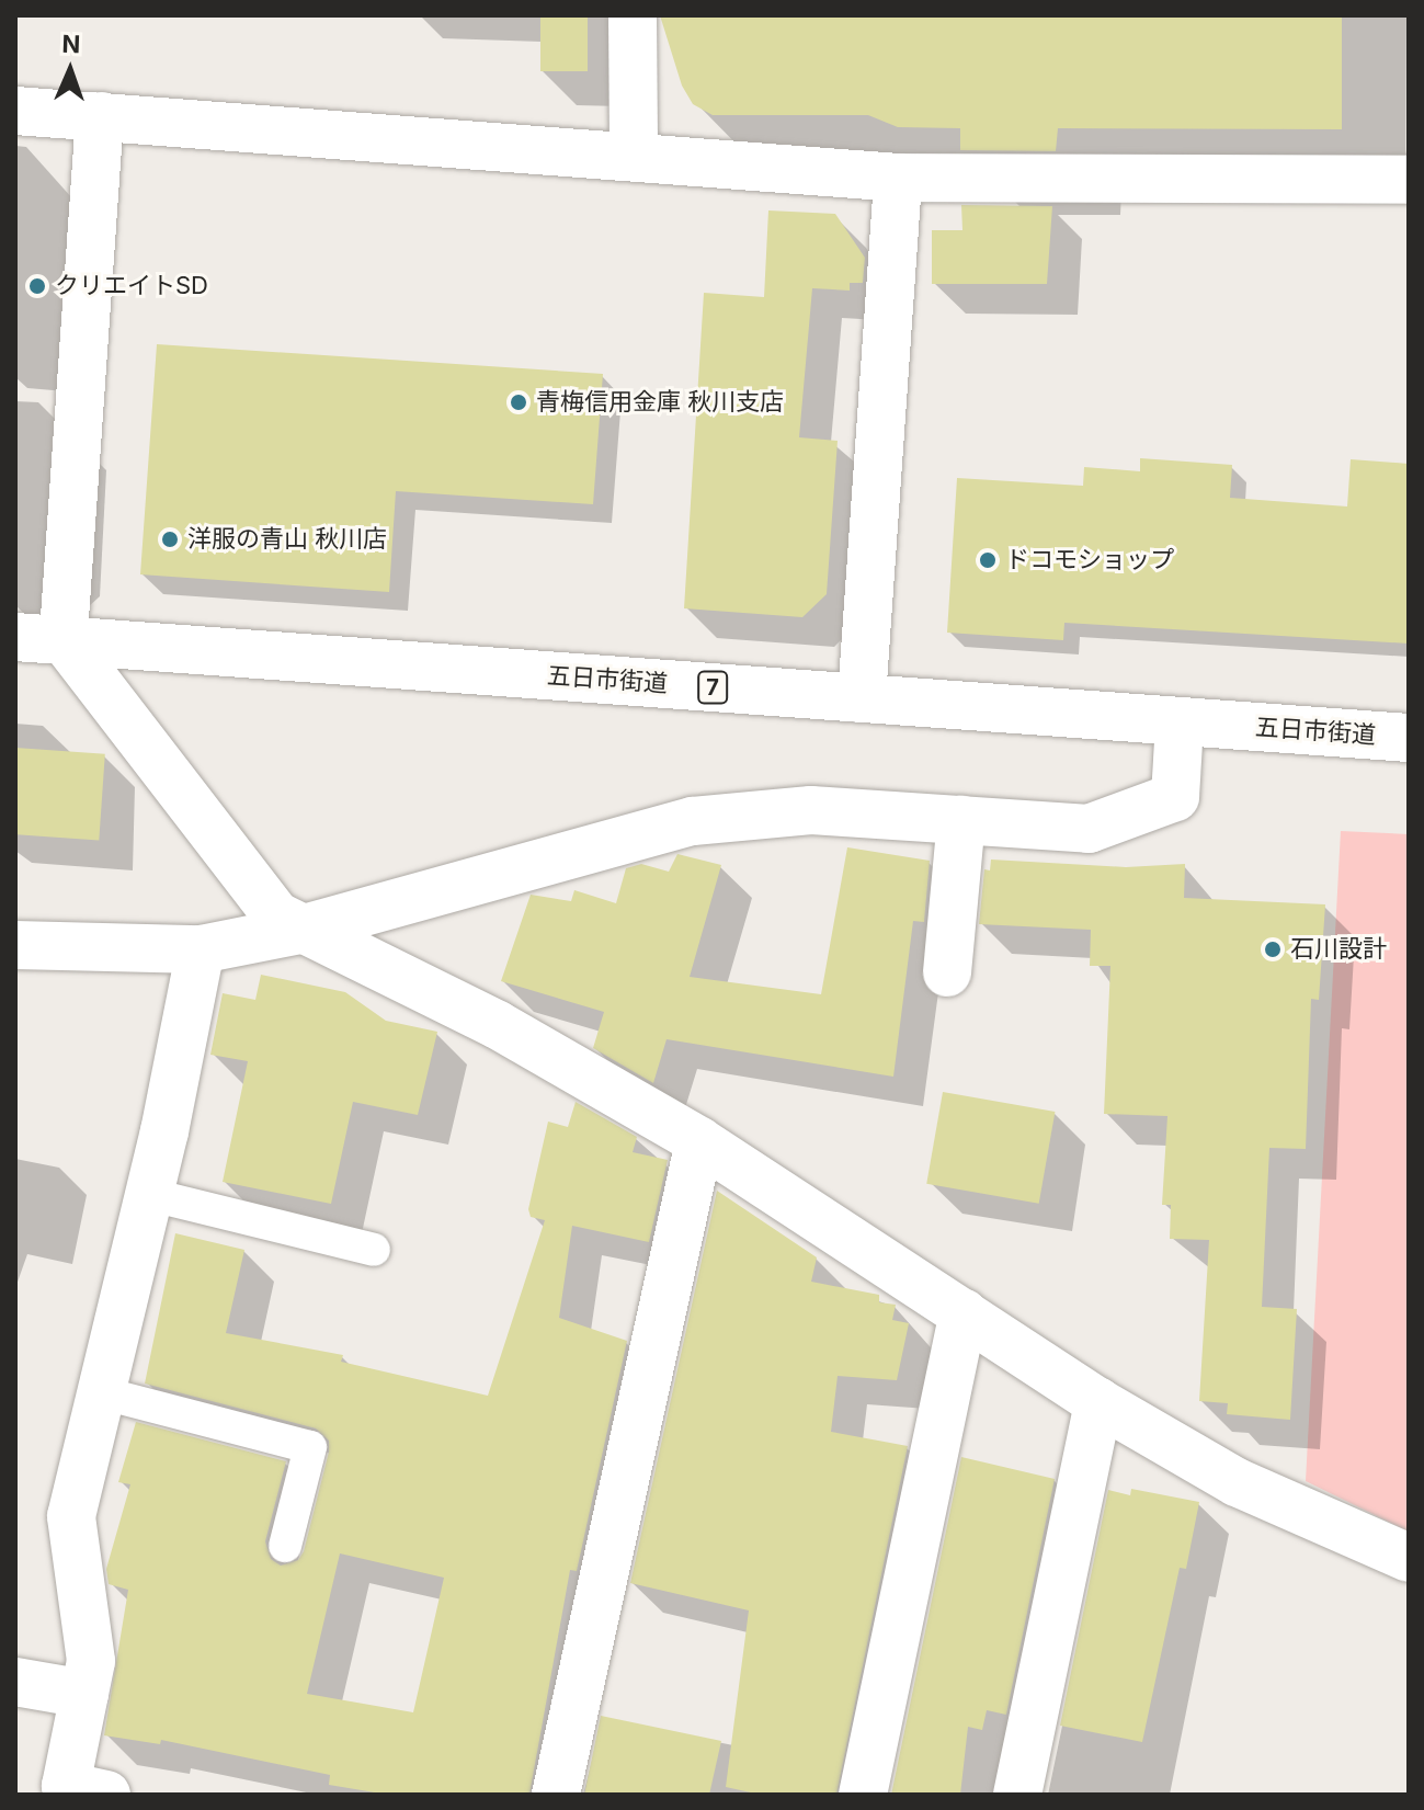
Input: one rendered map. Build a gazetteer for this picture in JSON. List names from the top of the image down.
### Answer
{
  "streets": {
    "street": ["五日市街道", "7"]
  },
  "places": [
    "クリエイトSD",
    "青梅信用金庫 秋川支店",
    "洋服の青山 秋川店",
    "ドコモショップ",
    "石川設計"
  ],
  "north": "top"
}
